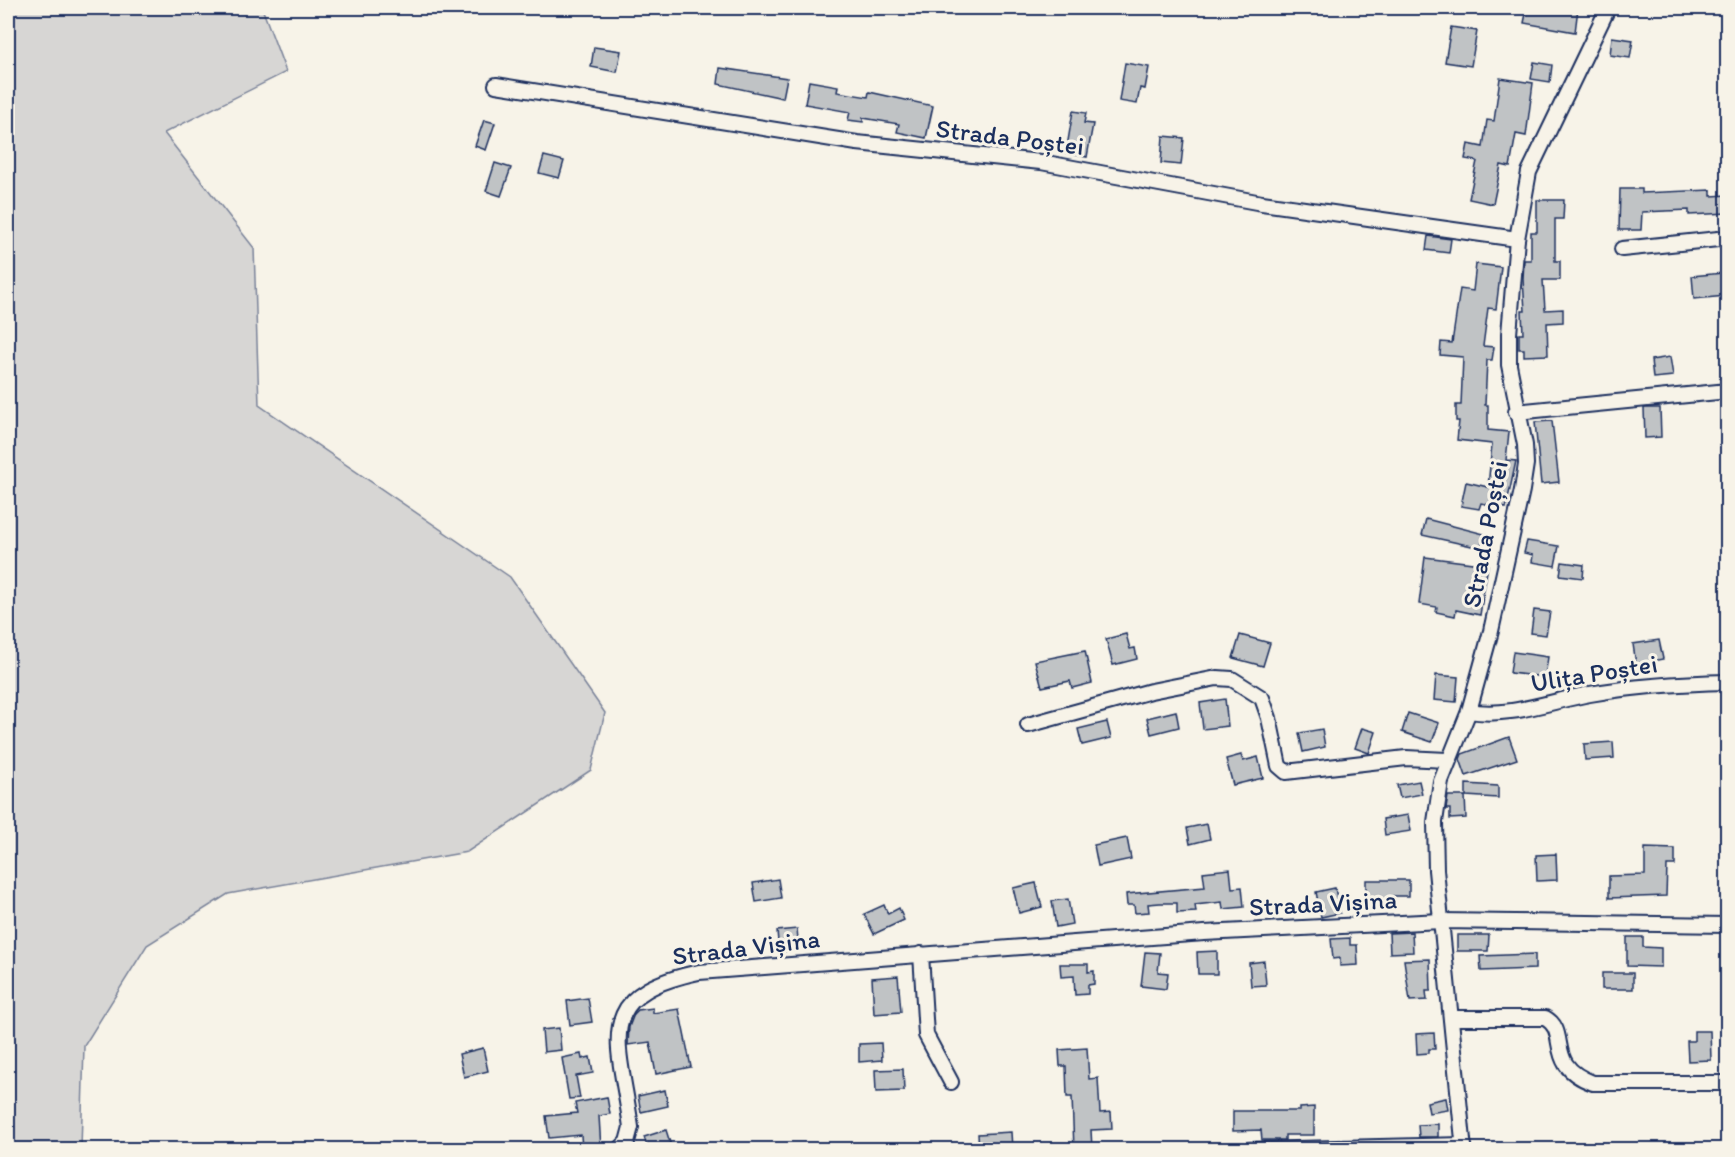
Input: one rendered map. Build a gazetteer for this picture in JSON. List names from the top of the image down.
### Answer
{
  "streets": {
    "street": ["Strada Poștei", "Ulița Poștei", "Strada Vișina"]
  },
  "crossings": [
    ["Strada Poștei", "Ulița Poștei"],
    ["Strada Poștei", "Strada Vișina"]
  ]
}
